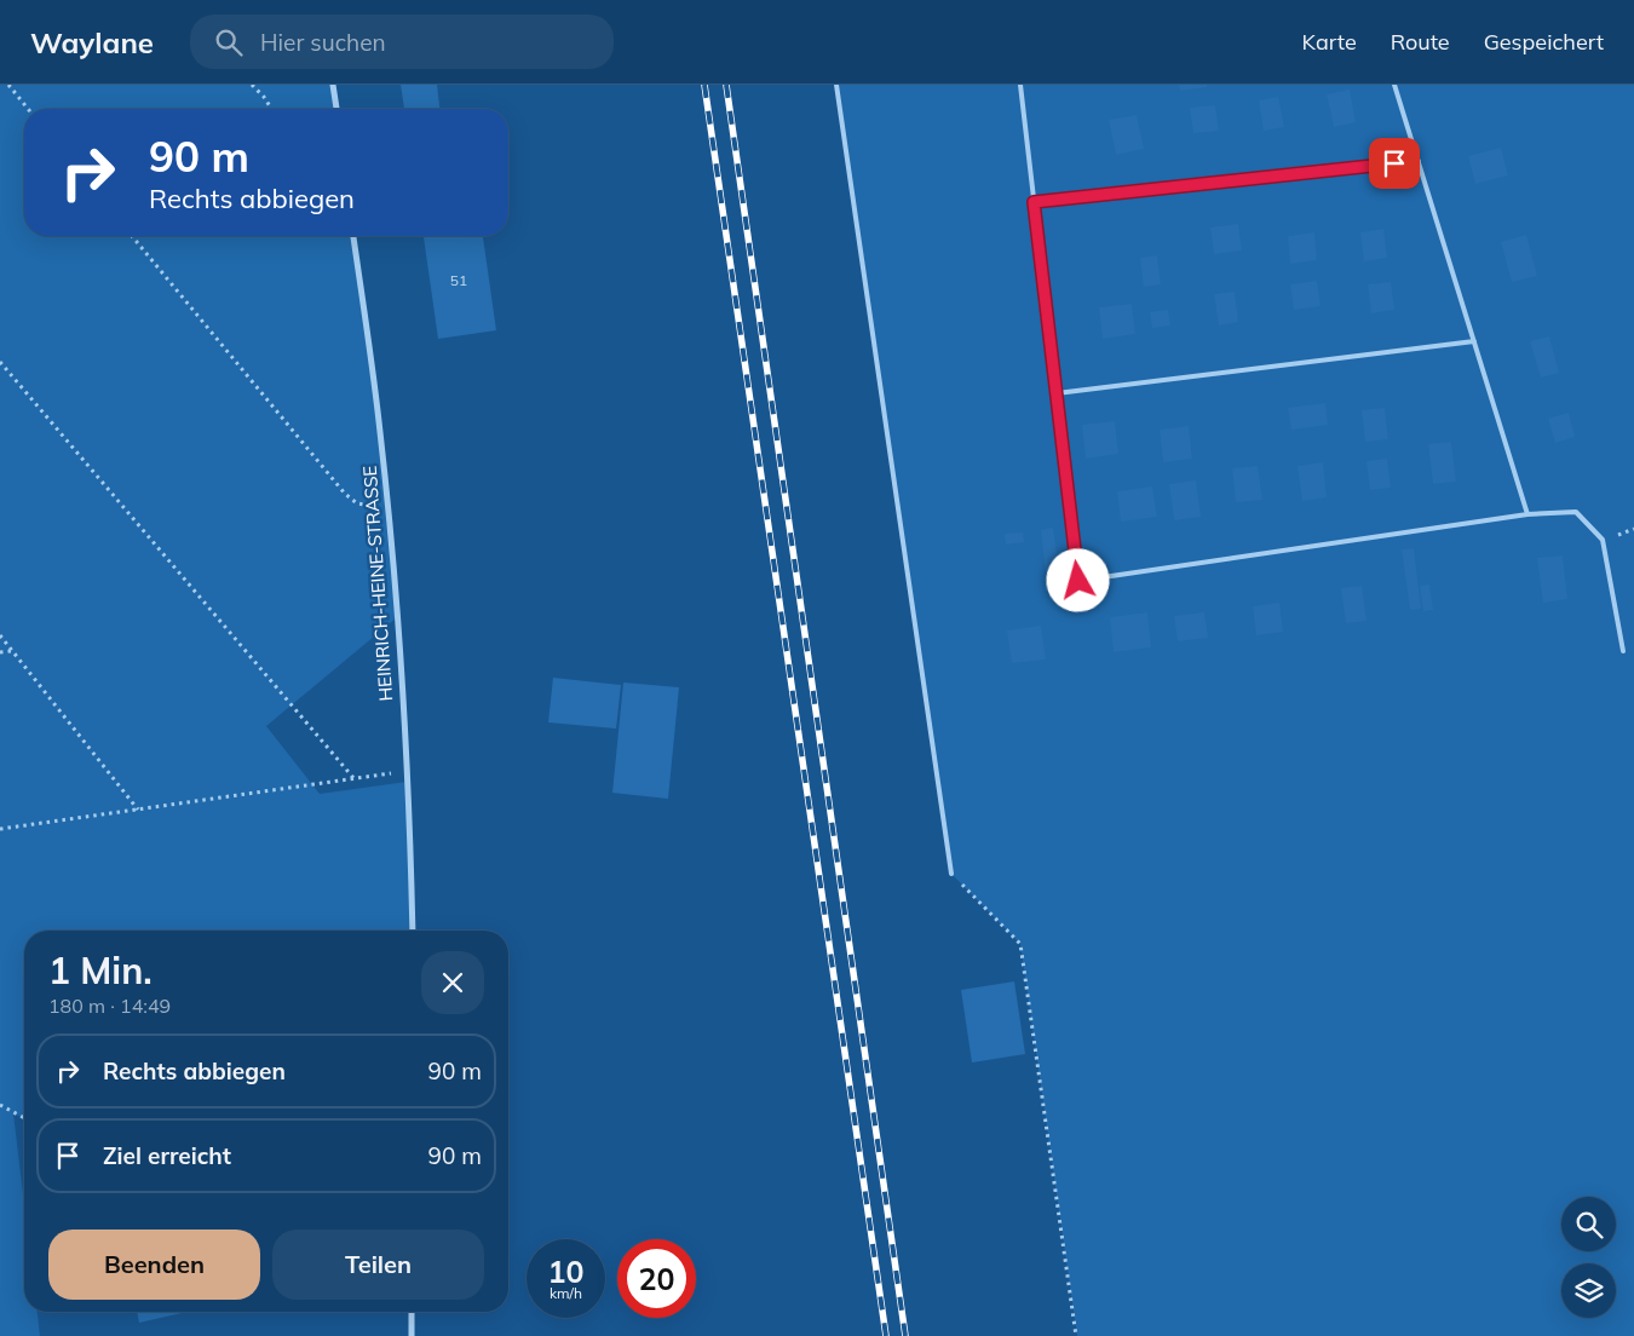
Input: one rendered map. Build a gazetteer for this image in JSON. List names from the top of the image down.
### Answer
{
  "streets": {
    "street": ["HEINRICH-HEINE-STRASSE"]
  },
  "house_numbers": ["51"],
  "page": {
    "header": "Waylane",
    "search": "Hier suchen",
    "nav": ["Karte", "Route", "Gespeichert"],
    "turn": ["90 m", "Rechts abbiegen"],
    "heading": ["1 Min.", "180 m · 14:49"],
    "list": [
      {
        "name": "Rechts abbiegen",
        "value": "90 m"
      },
      {
        "name": "Ziel erreicht",
        "value": "90 m"
      }
    ],
    "buttons": ["Beenden", "Teilen"],
    "speed": "10 km/h",
    "limit": "20"
  }
}
